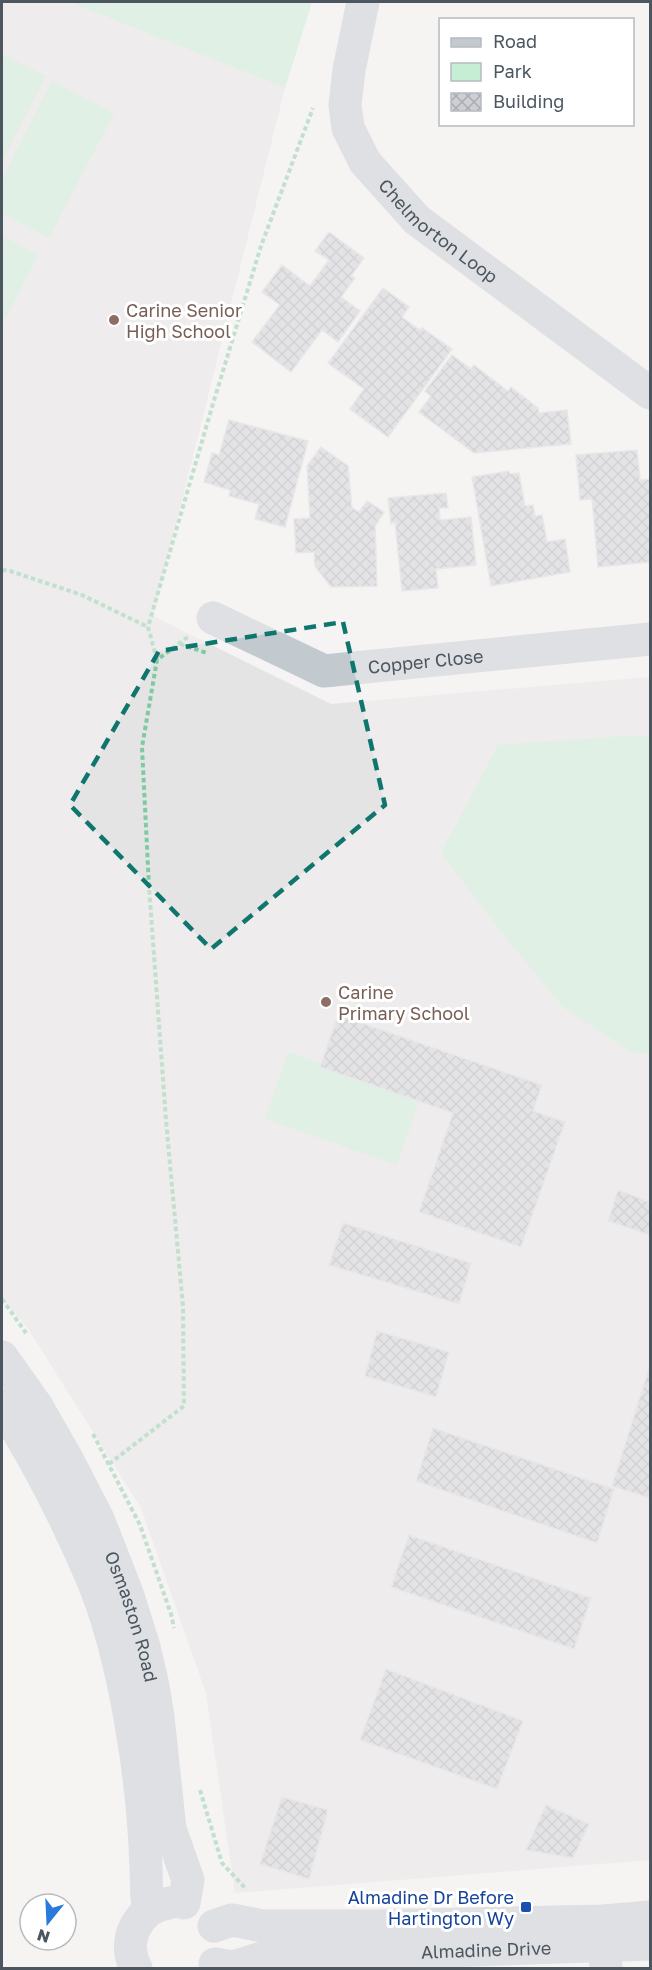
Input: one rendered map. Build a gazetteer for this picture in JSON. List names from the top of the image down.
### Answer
{
  "streets": {
    "street": [
      "Chelmorton Loop",
      "Copper Close",
      "Osmaston Road",
      "Almadine Drive"
    ]
  },
  "places": {
    "other": ["Carine Senior High School", "Carine Primary School"],
    "transit": ["Almadine Dr Before Hartington Wy"]
  },
  "legend": ["Road", "Park", "Building"],
  "north": "bottom"
}
